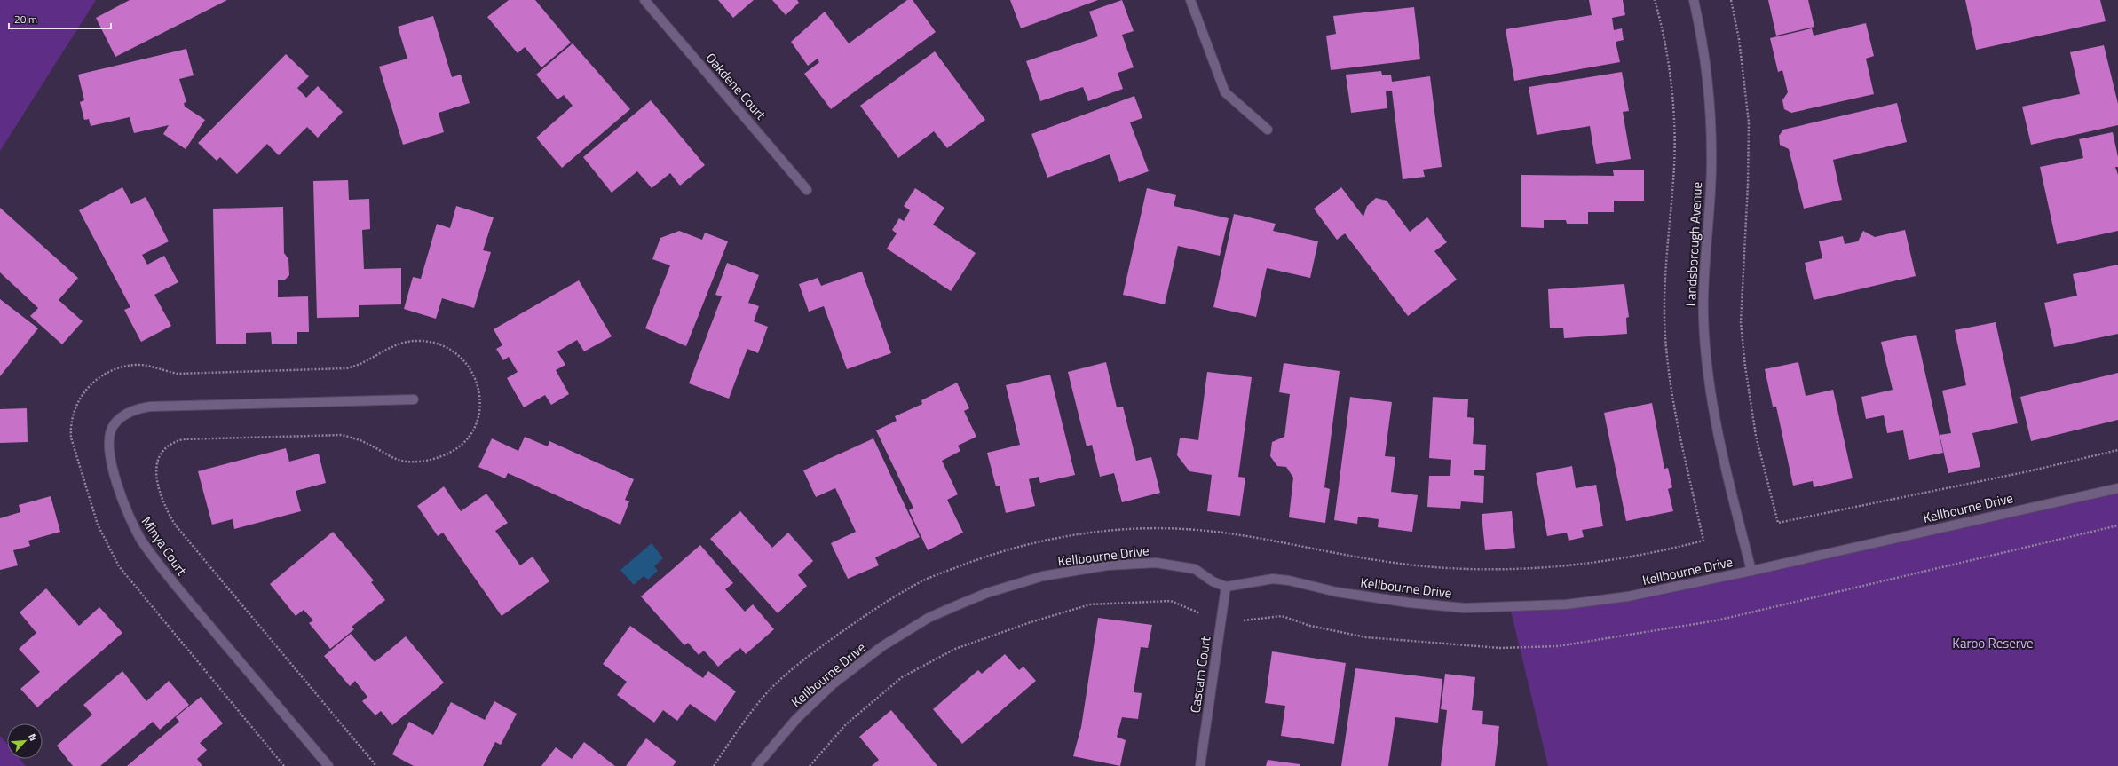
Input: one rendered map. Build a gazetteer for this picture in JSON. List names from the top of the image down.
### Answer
{
  "streets": {
    "street": [
      "Oakdene Court",
      "Landsborough Avenue",
      "Kellbourne Drive",
      "Minya Court",
      "Cascam Court"
    ]
  },
  "crossings": [
    ["Landsborough Avenue", "Kellbourne Drive"],
    ["Kellbourne Drive", "Cascam Court"]
  ],
  "parks": ["Karoo Reserve"],
  "scale_bar": "20 m",
  "north": "top right"
}
